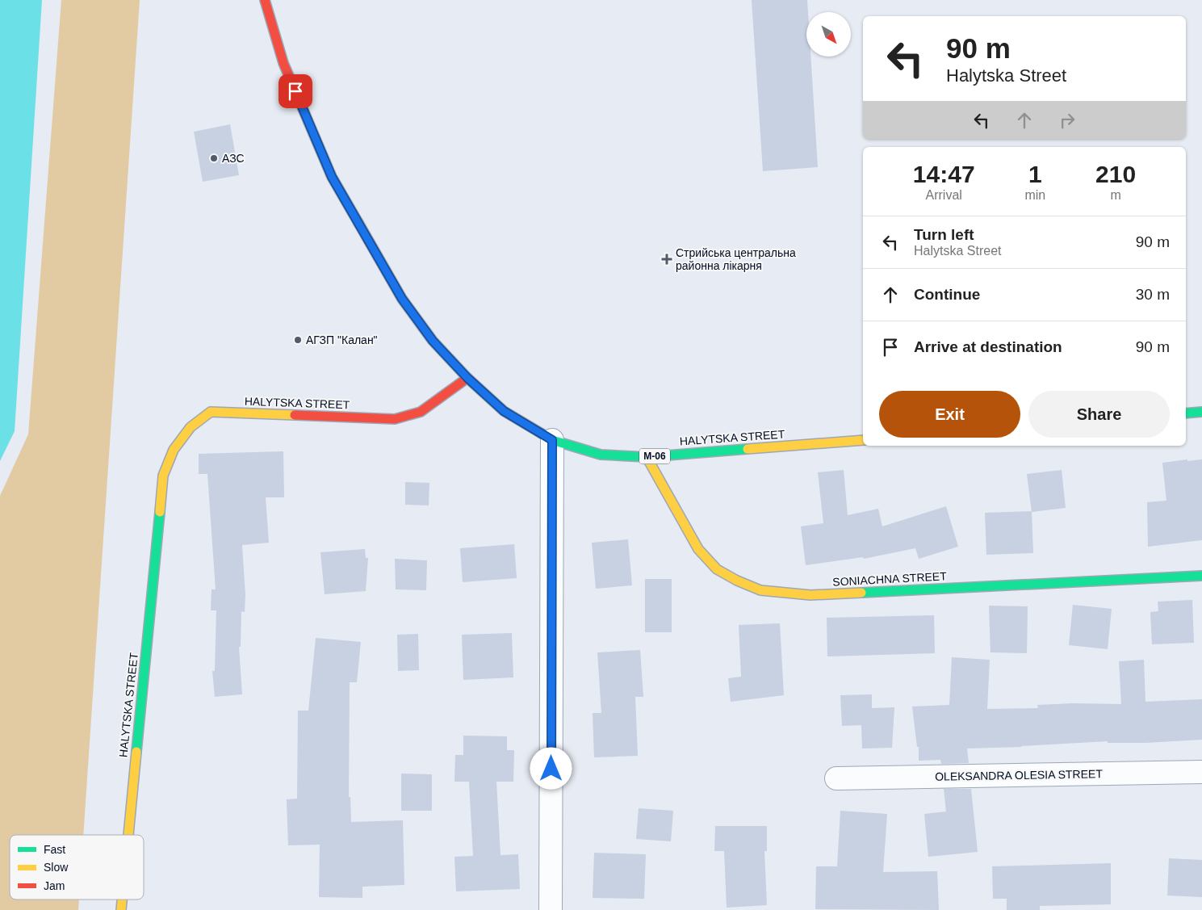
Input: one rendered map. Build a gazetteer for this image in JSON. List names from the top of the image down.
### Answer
{
  "streets": {
    "main road": ["HALYTSKA STREET", "М-06", "SONIACHNA STREET"],
    "street": ["OLEKSANDRA OLESIA STREET"]
  },
  "crossings": [
    ["HALYTSKA STREET", "М-06"],
    ["HALYTSKA STREET", "SONIACHNA STREET"]
  ],
  "places": {
    "other": ["АЗС", "АГЗП \"Калан\""],
    "health": ["Стрийська центральна районна лікарня"]
  },
  "legend": ["Fast", "Slow", "Jam"],
  "north": "bottom right",
  "page": {
    "turn": ["90 m", "Halytska Street"],
    "eta": [
      "14:47",
      "Arrival",
      "1",
      "min",
      "210",
      "m"
    ],
    "list": [
      {
        "name": "Turn left",
        "note": "Halytska Street",
        "value": "90 m"
      },
      {
        "name": "Continue",
        "value": "30 m"
      },
      {
        "name": "Arrive at destination",
        "value": "90 m"
      }
    ],
    "buttons": ["Exit", "Share"]
  }
}
